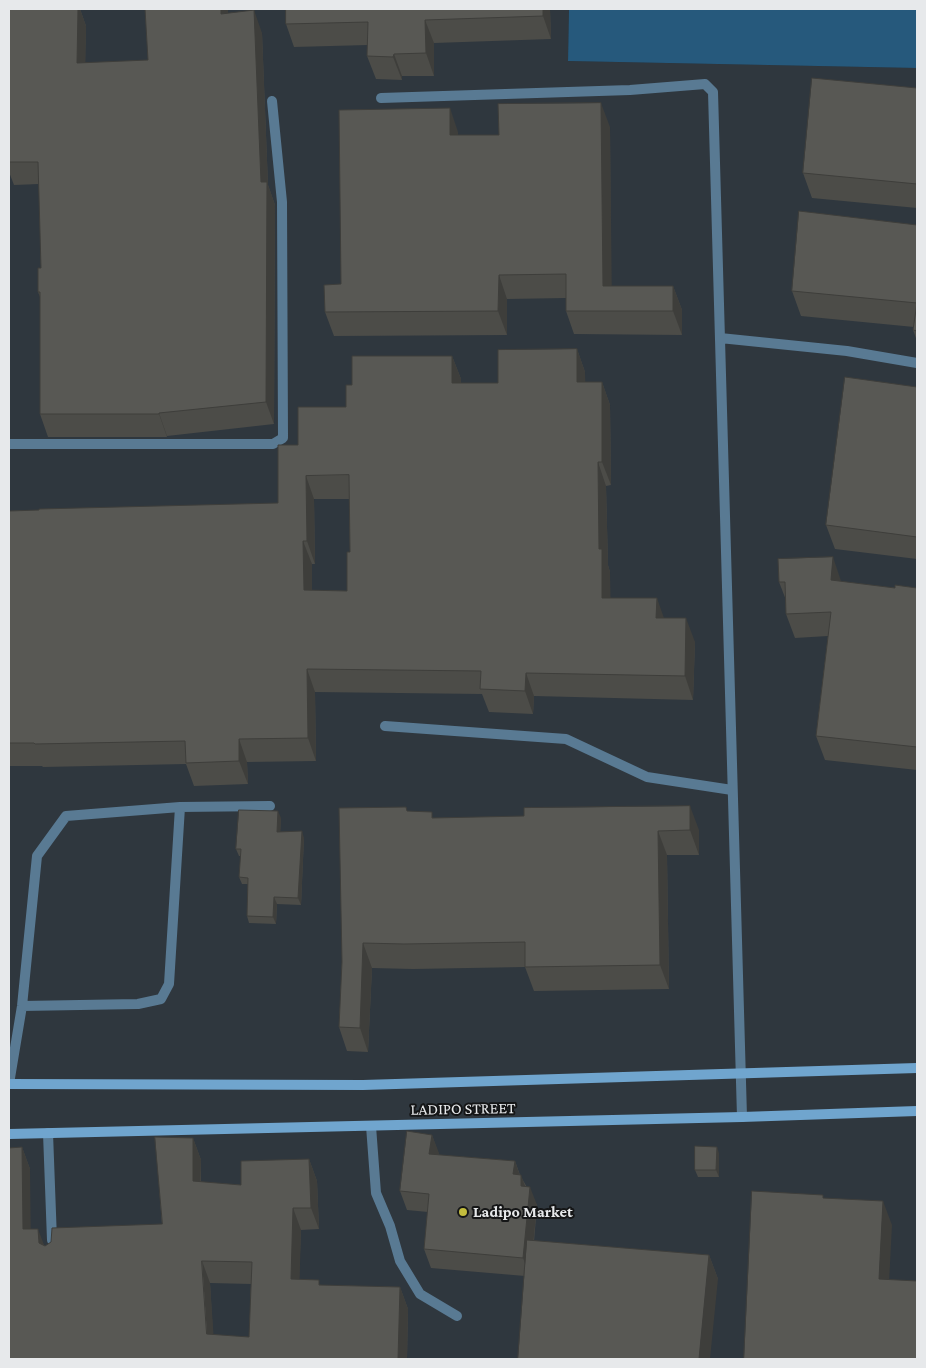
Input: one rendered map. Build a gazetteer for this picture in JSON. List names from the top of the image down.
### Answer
{
  "streets": {
    "main road": ["LADIPO STREET"]
  },
  "places": ["Ladipo Market"]
}
